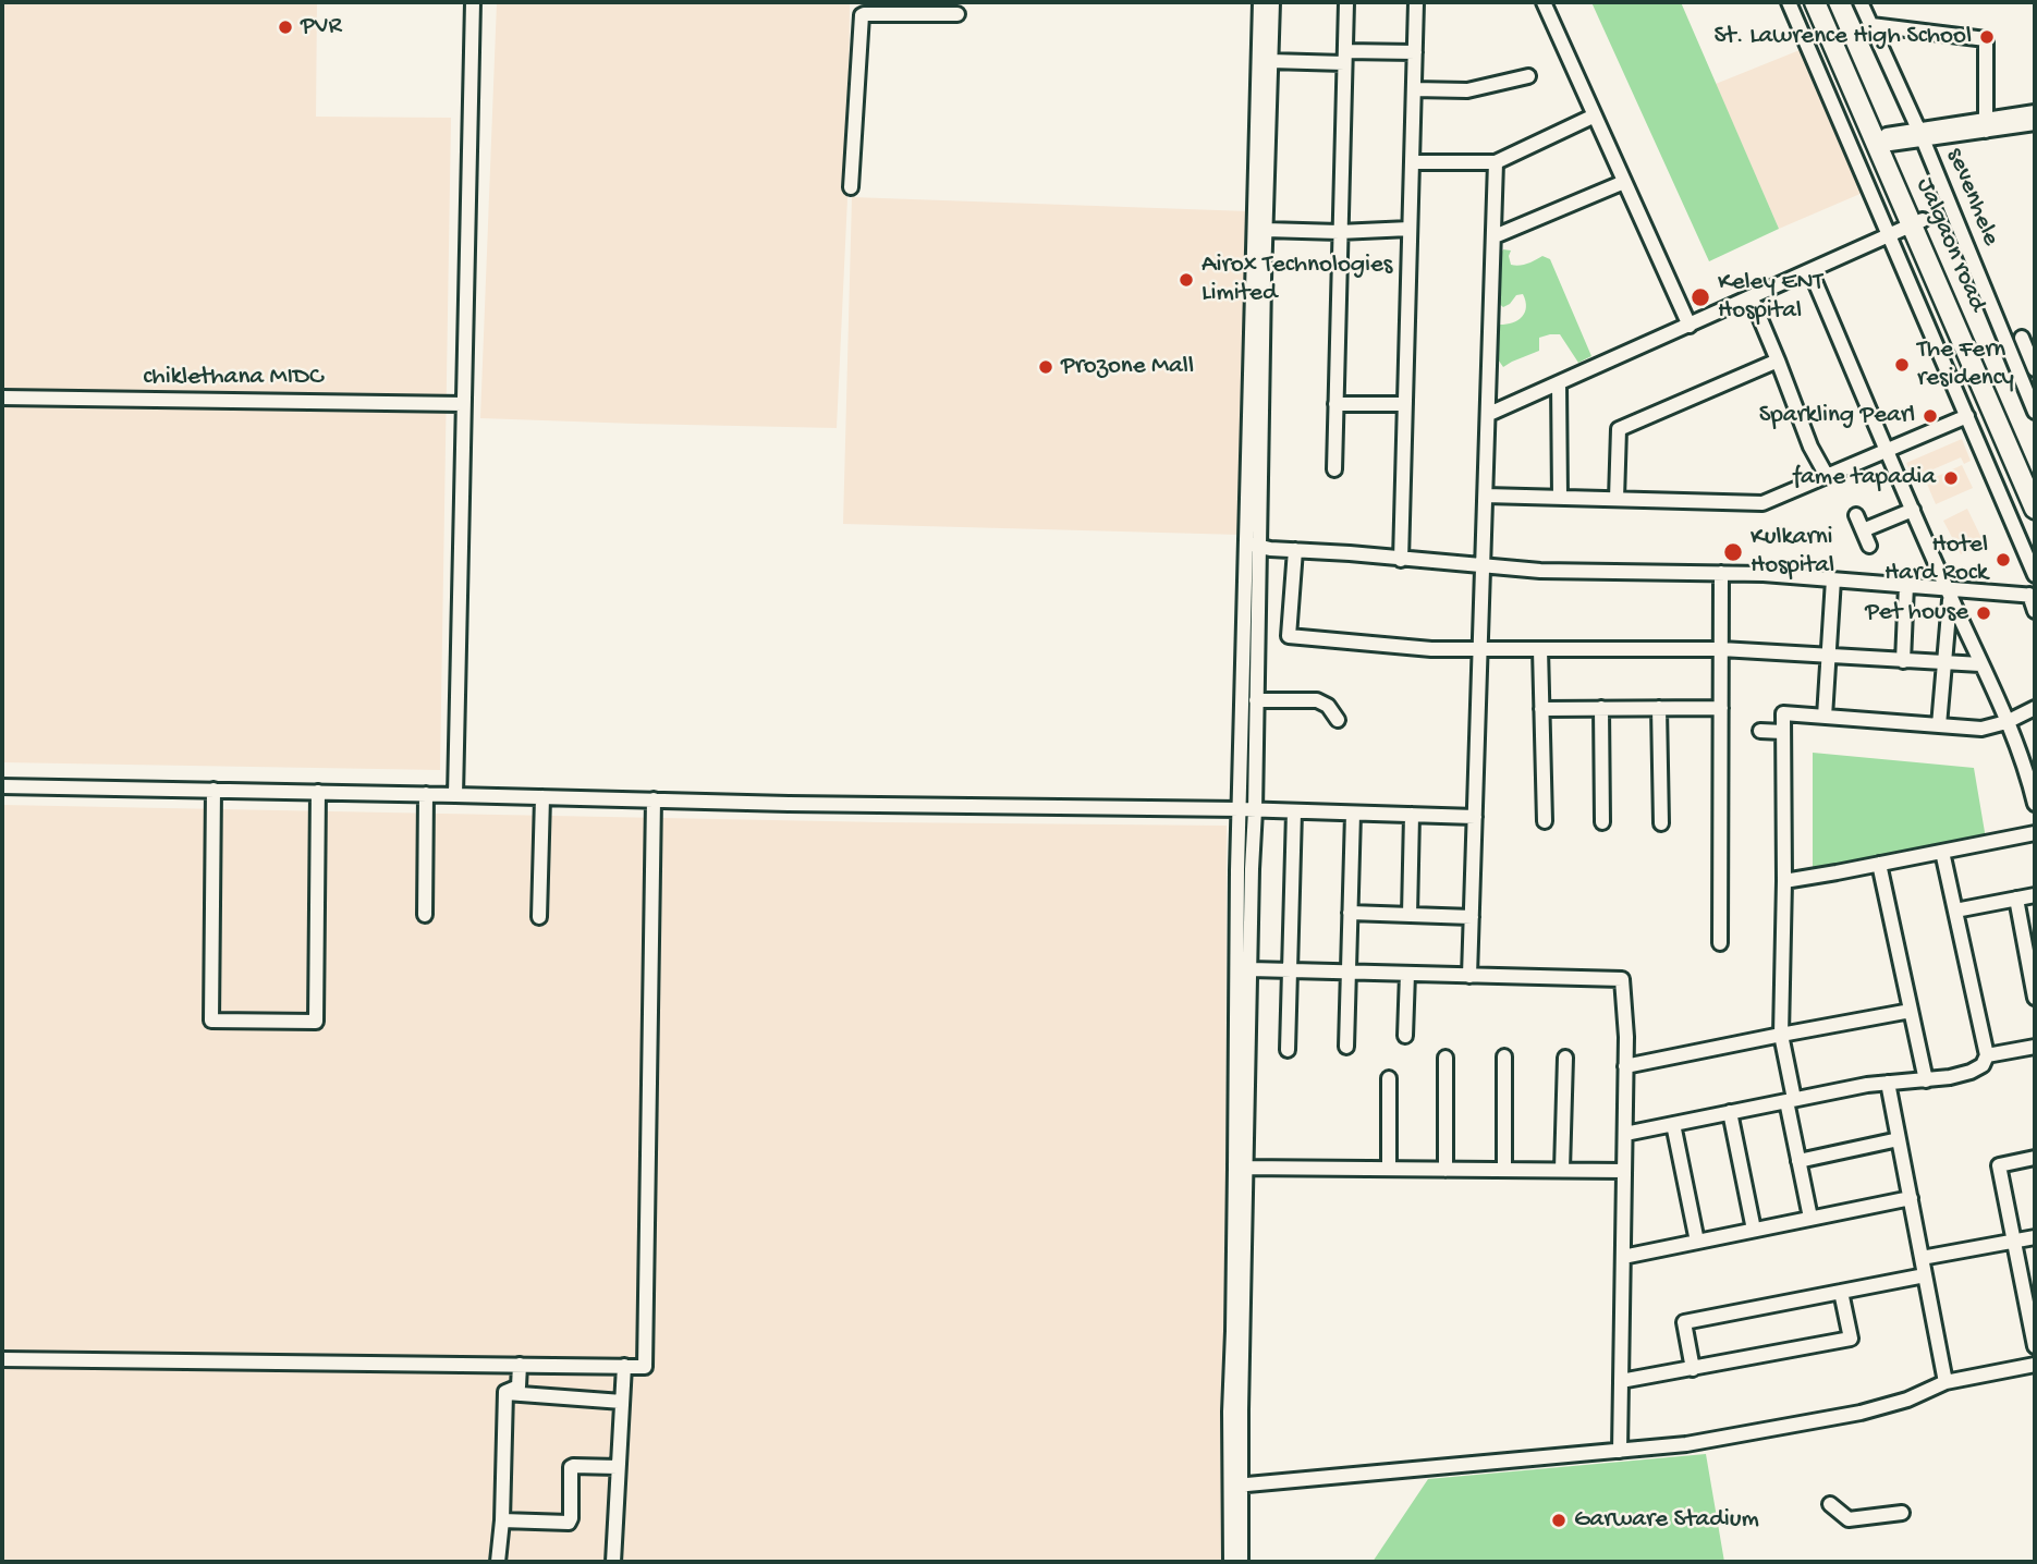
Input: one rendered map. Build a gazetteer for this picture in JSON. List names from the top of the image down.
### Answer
{
  "streets": {
    "highway": ["Jalgaon road"],
    "street": ["sevenhele", "chiklethana MIDC"]
  },
  "places": [
    "PVR",
    "St. Lawrence High School",
    "Airox Technologies Limited",
    "Keley ENT Hospital",
    "The Fern residency",
    "Prozone Mall",
    "Sparkling Pearl",
    "fame tapadia",
    "Kulkarni Hospital",
    "Hotel Hard Rock",
    "Pet house",
    "Garware Stadium"
  ]
}
